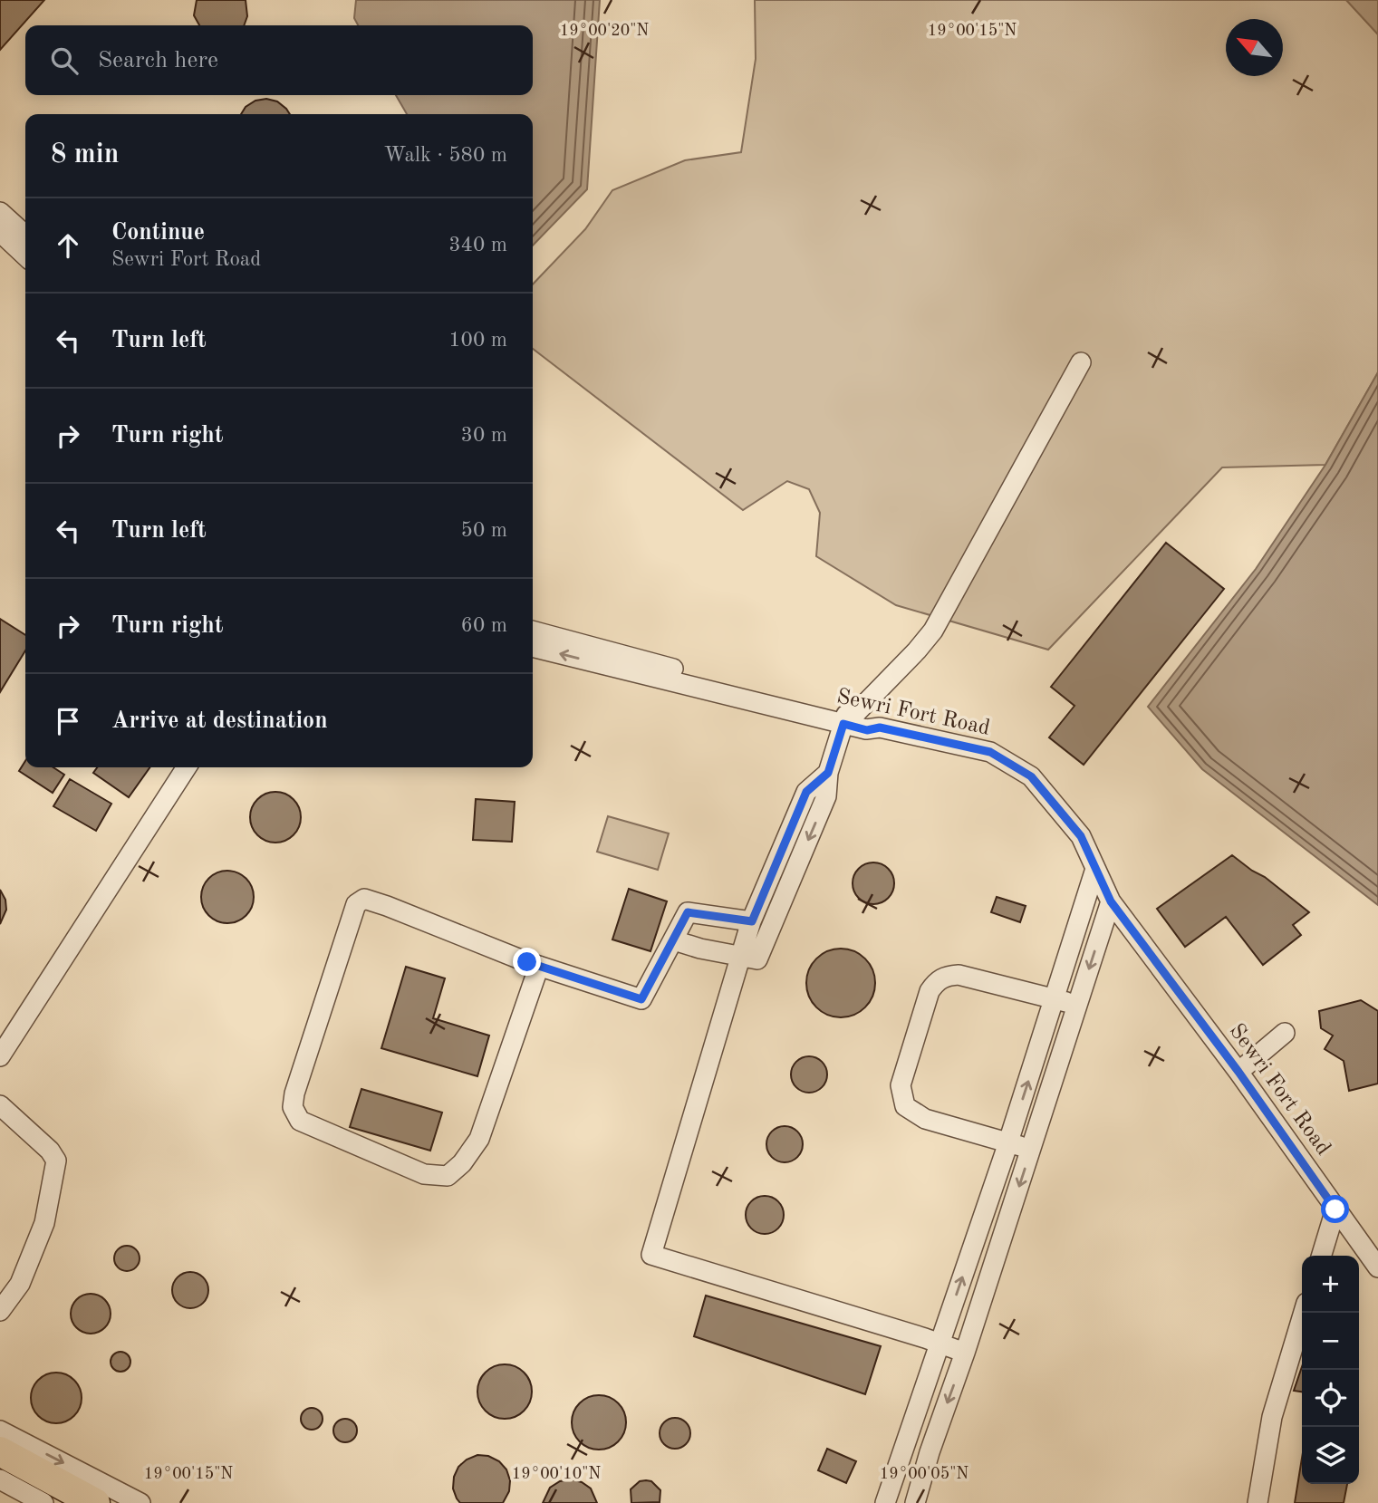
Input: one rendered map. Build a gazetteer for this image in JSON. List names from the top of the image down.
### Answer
{
  "streets": {
    "street": ["Sewri Fort Road"]
  },
  "north": "top left",
  "page": {
    "search": "Search here",
    "heading": ["8 min", "Walk · 580 m"],
    "list": [
      ["Continue", "Sewri Fort Road", "340 m"],
      ["Turn left", "100 m"],
      ["Turn right", "30 m"],
      ["Turn left", "50 m"],
      ["Turn right", "60 m"],
      "Arrive at destination"
    ],
    "map_buttons": ["+", "−"]
  },
  "coordinates": [
    "19°00'20\"N",
    "19°00'15\"N",
    "19°00'10\"N",
    "19°00'05\"N"
  ]
}
